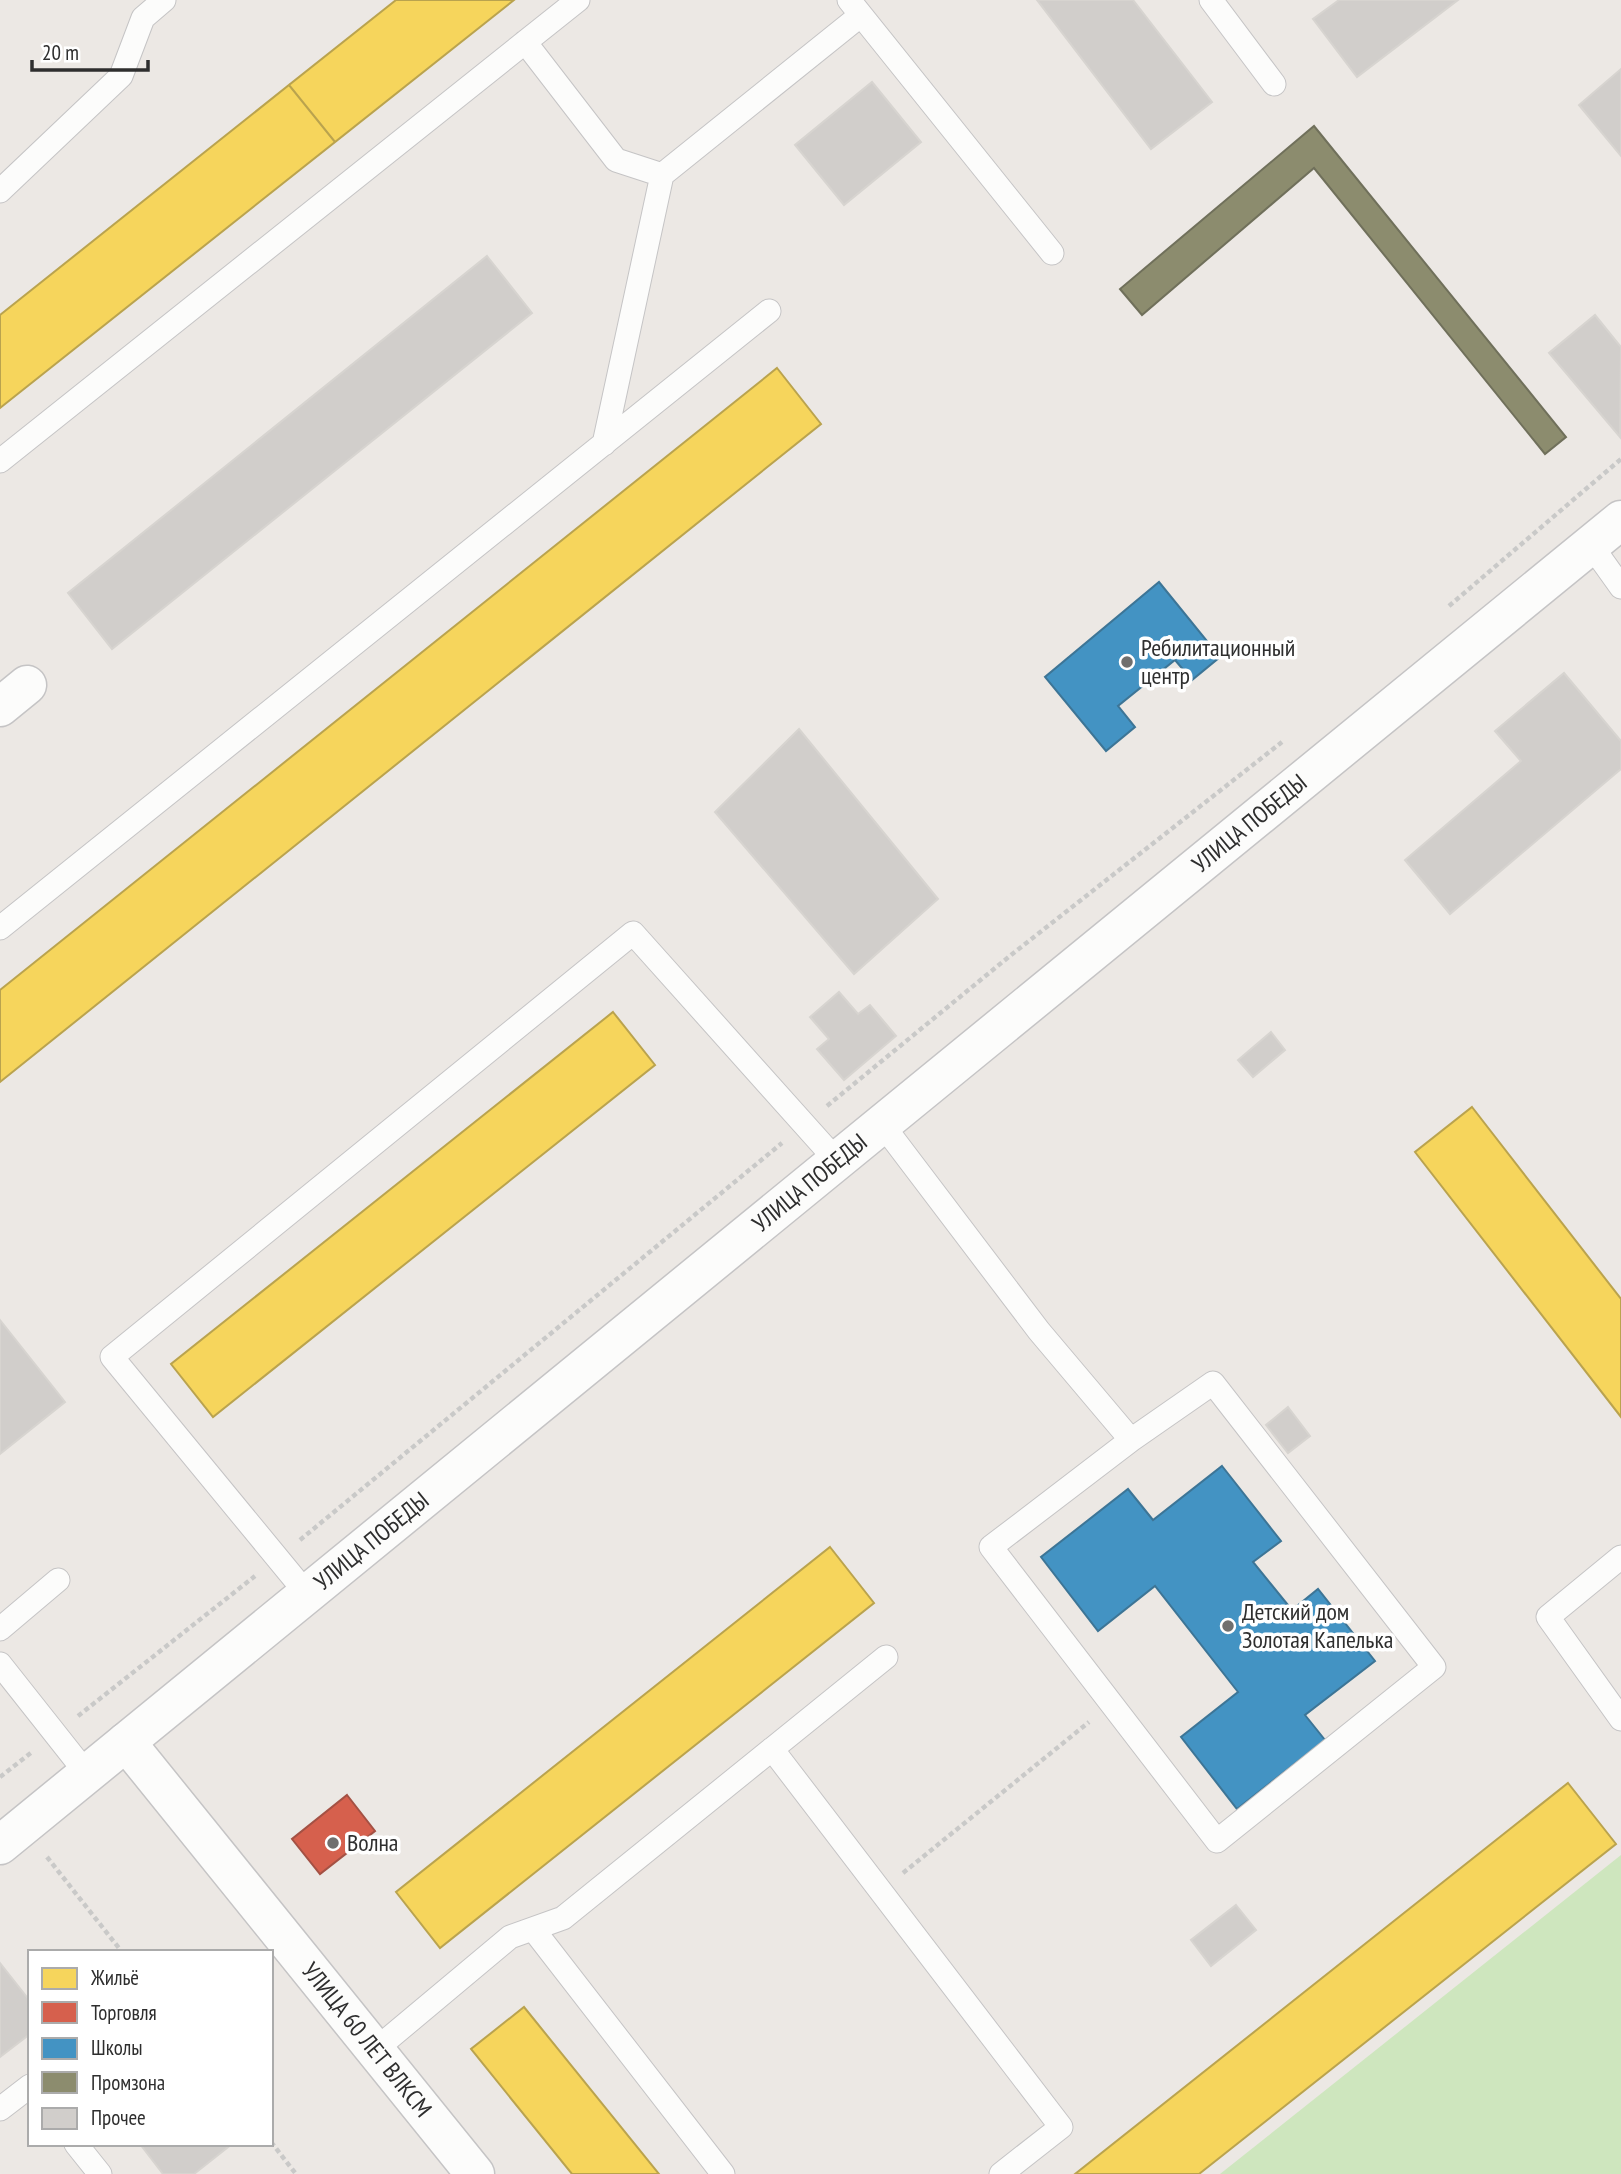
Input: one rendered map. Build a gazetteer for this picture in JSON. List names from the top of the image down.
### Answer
{
  "streets": {
    "street": ["УЛИЦА ПОБЕДЫ", "УЛИЦА 60 ЛЕТ ВЛКСМ"]
  },
  "crossings": [
    ["УЛИЦА ПОБЕДЫ", "УЛИЦА 60 ЛЕТ ВЛКСМ"]
  ],
  "places": ["Ребилитационный центр", "Детский дом Золотая Капелька", "Волна"],
  "legend": [
    "Жильё",
    "Торговля",
    "Школы",
    "Промзона",
    "Прочее"
  ],
  "scale_bar": "20 m"
}
